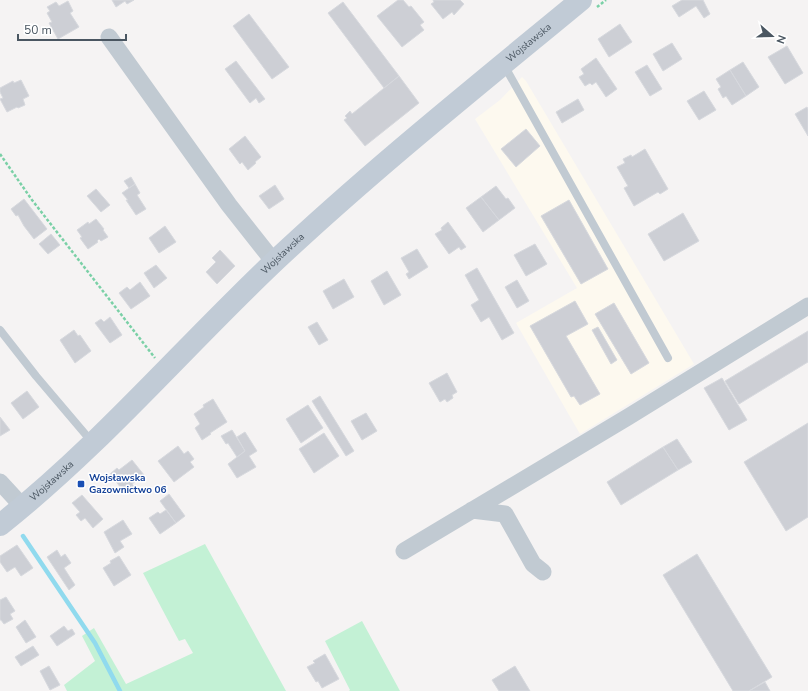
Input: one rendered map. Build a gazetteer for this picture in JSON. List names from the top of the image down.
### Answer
{
  "streets": {
    "street": ["Wojsławska"]
  },
  "places": {
    "transit": ["Wojsławska Gazownictwo 06"]
  },
  "scale_bar": "50 m",
  "north": "right"
}
